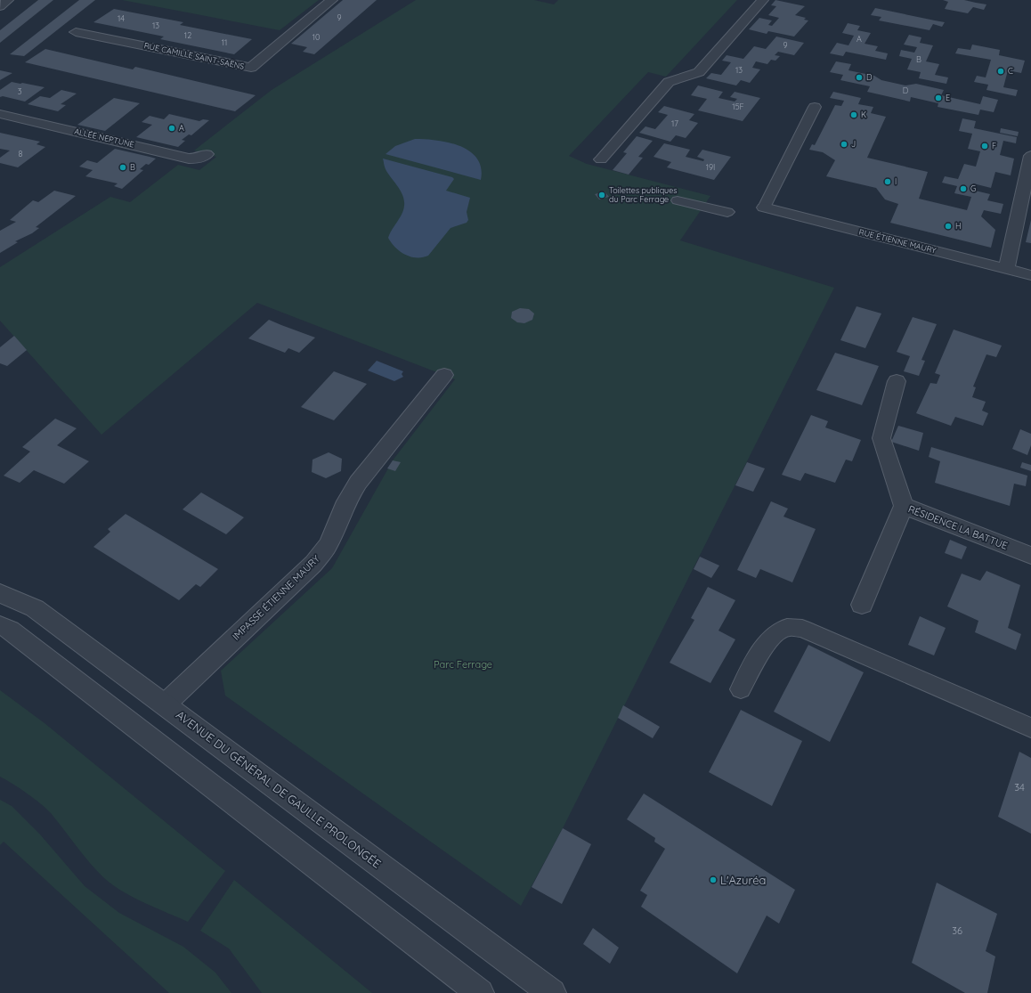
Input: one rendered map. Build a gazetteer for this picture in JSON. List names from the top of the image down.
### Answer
{
  "streets": {
    "street": [
      "RUE CAMILLE SAINT-SAËNS",
      "ALLÉE NEPTUNE",
      "RUE ÉTIENNE MAURY",
      "RÉSIDENCE LA BATTUE",
      "IMPASSE ÉTIENNE MAURY",
      "AVENUE DU GÉNÉRAL DE GAULLE PROLONGÉE"
    ]
  },
  "crossings": [
    ["IMPASSE ÉTIENNE MAURY", "AVENUE DU GÉNÉRAL DE GAULLE PROLONGÉE"]
  ],
  "parks": ["Parc Ferrage"],
  "places": [
    "C",
    "D",
    "E",
    "K",
    "A",
    "J",
    "F",
    "B",
    "I",
    "G",
    "Toilettes publiques du Parc Ferrage",
    "H",
    "L'Azuréa"
  ],
  "house_numbers": [
    "9",
    "14",
    "13",
    "12",
    "10",
    "A",
    "11",
    "9",
    "B",
    "13",
    "D",
    "3",
    "15F",
    "17",
    "8",
    "19I",
    "34",
    "36"
  ]
}
